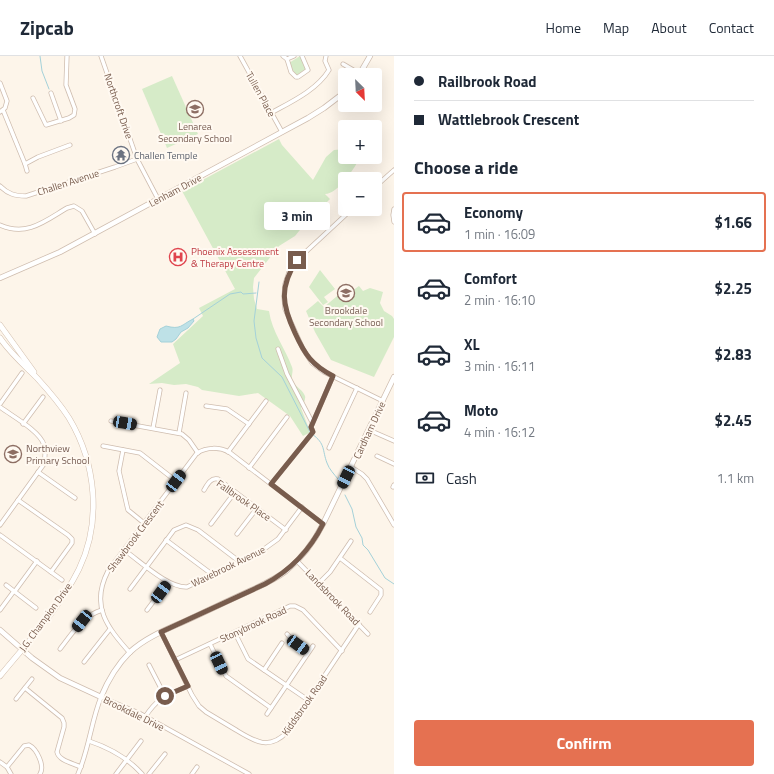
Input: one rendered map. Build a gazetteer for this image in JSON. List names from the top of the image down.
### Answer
{
  "streets": {
    "main road": ["J.G. Champion Drive"],
    "street": [
      "Tullen Place",
      "Northcroft Drive",
      "Challen Avenue",
      "Lenham Drive",
      "Cardham Drive",
      "Fallbrook Place",
      "Shawbrook Crescent",
      "Wavebrook Avenue",
      "Landsbrook Road",
      "Stonybrook Road",
      "Kiddsbrook Road",
      "Brookdale Drive"
    ]
  },
  "crossings": [
    ["Tullen Place", "Lenham Drive"],
    ["Northcroft Drive", "Challen Avenue"],
    ["Northcroft Drive", "Lenham Drive"],
    ["Cardham Drive", "Shawbrook Crescent"],
    ["Cardham Drive", "Landsbrook Road"],
    ["Cardham Drive", "Kiddsbrook Road"],
    ["Cardham Drive", "Brookdale Drive"],
    ["Fallbrook Place", "Wavebrook Avenue"],
    ["Shawbrook Crescent", "Wavebrook Avenue"],
    ["Landsbrook Road", "Kiddsbrook Road"],
    ["J.G. Champion Drive", "Brookdale Drive"],
    ["Stonybrook Road", "Kiddsbrook Road"]
  ],
  "places": {
    "school or university": ["Lenarea Secondary School", "Brookdale Secondary School", "Northview Primary School"],
    "temple": ["Challen Temple"],
    "hospital": ["Phoenix Assessment & Therapy Centre"]
  },
  "north": "bottom right",
  "page": {
    "header": "Zipcab",
    "nav": [
      "Home",
      "Map",
      "About",
      "Contact"
    ],
    "banner": ["Railbrook Road", "Wattlebrook Crescent"],
    "map_buttons": ["+", "−"],
    "heading": "Choose a ride",
    "list": [
      {
        "name": "Economy",
        "note": "1 min · 16:09",
        "value": "$1.66"
      },
      {
        "name": "Comfort",
        "note": "2 min · 16:10",
        "value": "$2.25"
      },
      {
        "name": "XL",
        "note": "3 min · 16:11",
        "value": "$2.83"
      },
      {
        "name": "Moto",
        "note": "4 min · 16:12",
        "value": "$2.45"
      }
    ],
    "bubble": "3 min",
    "pay": ["Cash", "1.1 km"],
    "buttons": "Confirm"
  }
}
